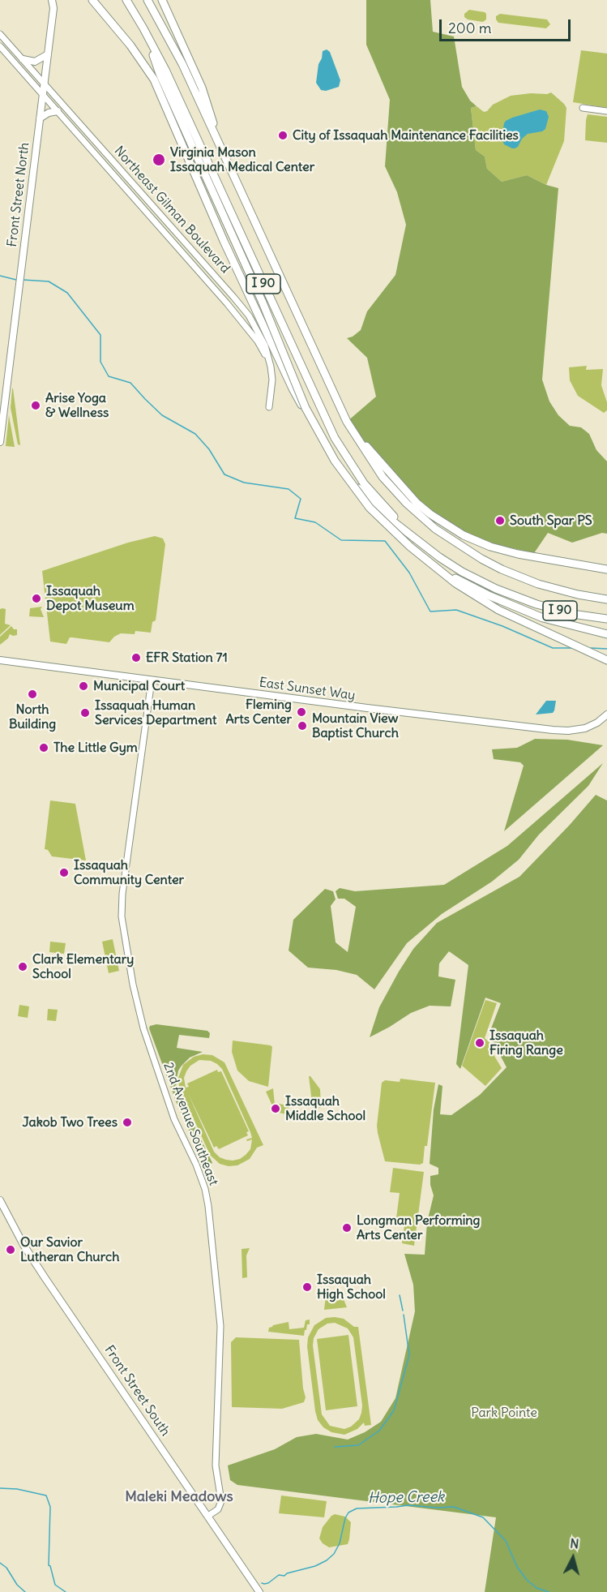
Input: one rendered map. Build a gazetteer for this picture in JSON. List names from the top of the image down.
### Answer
{
  "streets": {
    "highway": ["I 90"],
    "main road": ["Front Street North", "East Sunset Way", "Front Street South"],
    "street": ["Northeast Gilman Boulevard", "2nd Avenue Southeast"]
  },
  "crossings": [
    ["Front Street North", "Northeast Gilman Boulevard"],
    ["East Sunset Way", "2nd Avenue Southeast"],
    ["2nd Avenue Southeast", "Front Street South"]
  ],
  "districts": ["Maleki Meadows"],
  "water": ["Hope Creek"],
  "parks": ["Park Pointe"],
  "places": [
    "City of Issaquah Maintenance Facilities",
    "Virginia Mason Issaquah Medical Center",
    "Arise Yoga & Wellness",
    "South Spar PS",
    "Issaquah Depot Museum",
    "EFR Station 71",
    "Municipal Court",
    "North Building",
    "Fleming Arts Center",
    "Issaquah Human Services Department",
    "Mountain View Baptist Church",
    "The Little Gym",
    "Issaquah Community Center",
    "Clark Elementary School",
    "Issaquah Firing Range",
    "Issaquah Middle School",
    "Jakob Two Trees",
    "Longman Performing Arts Center",
    "Our Savior Lutheran Church",
    "Issaquah High School"
  ],
  "scale_bar": "200 m",
  "north": "top"
}
